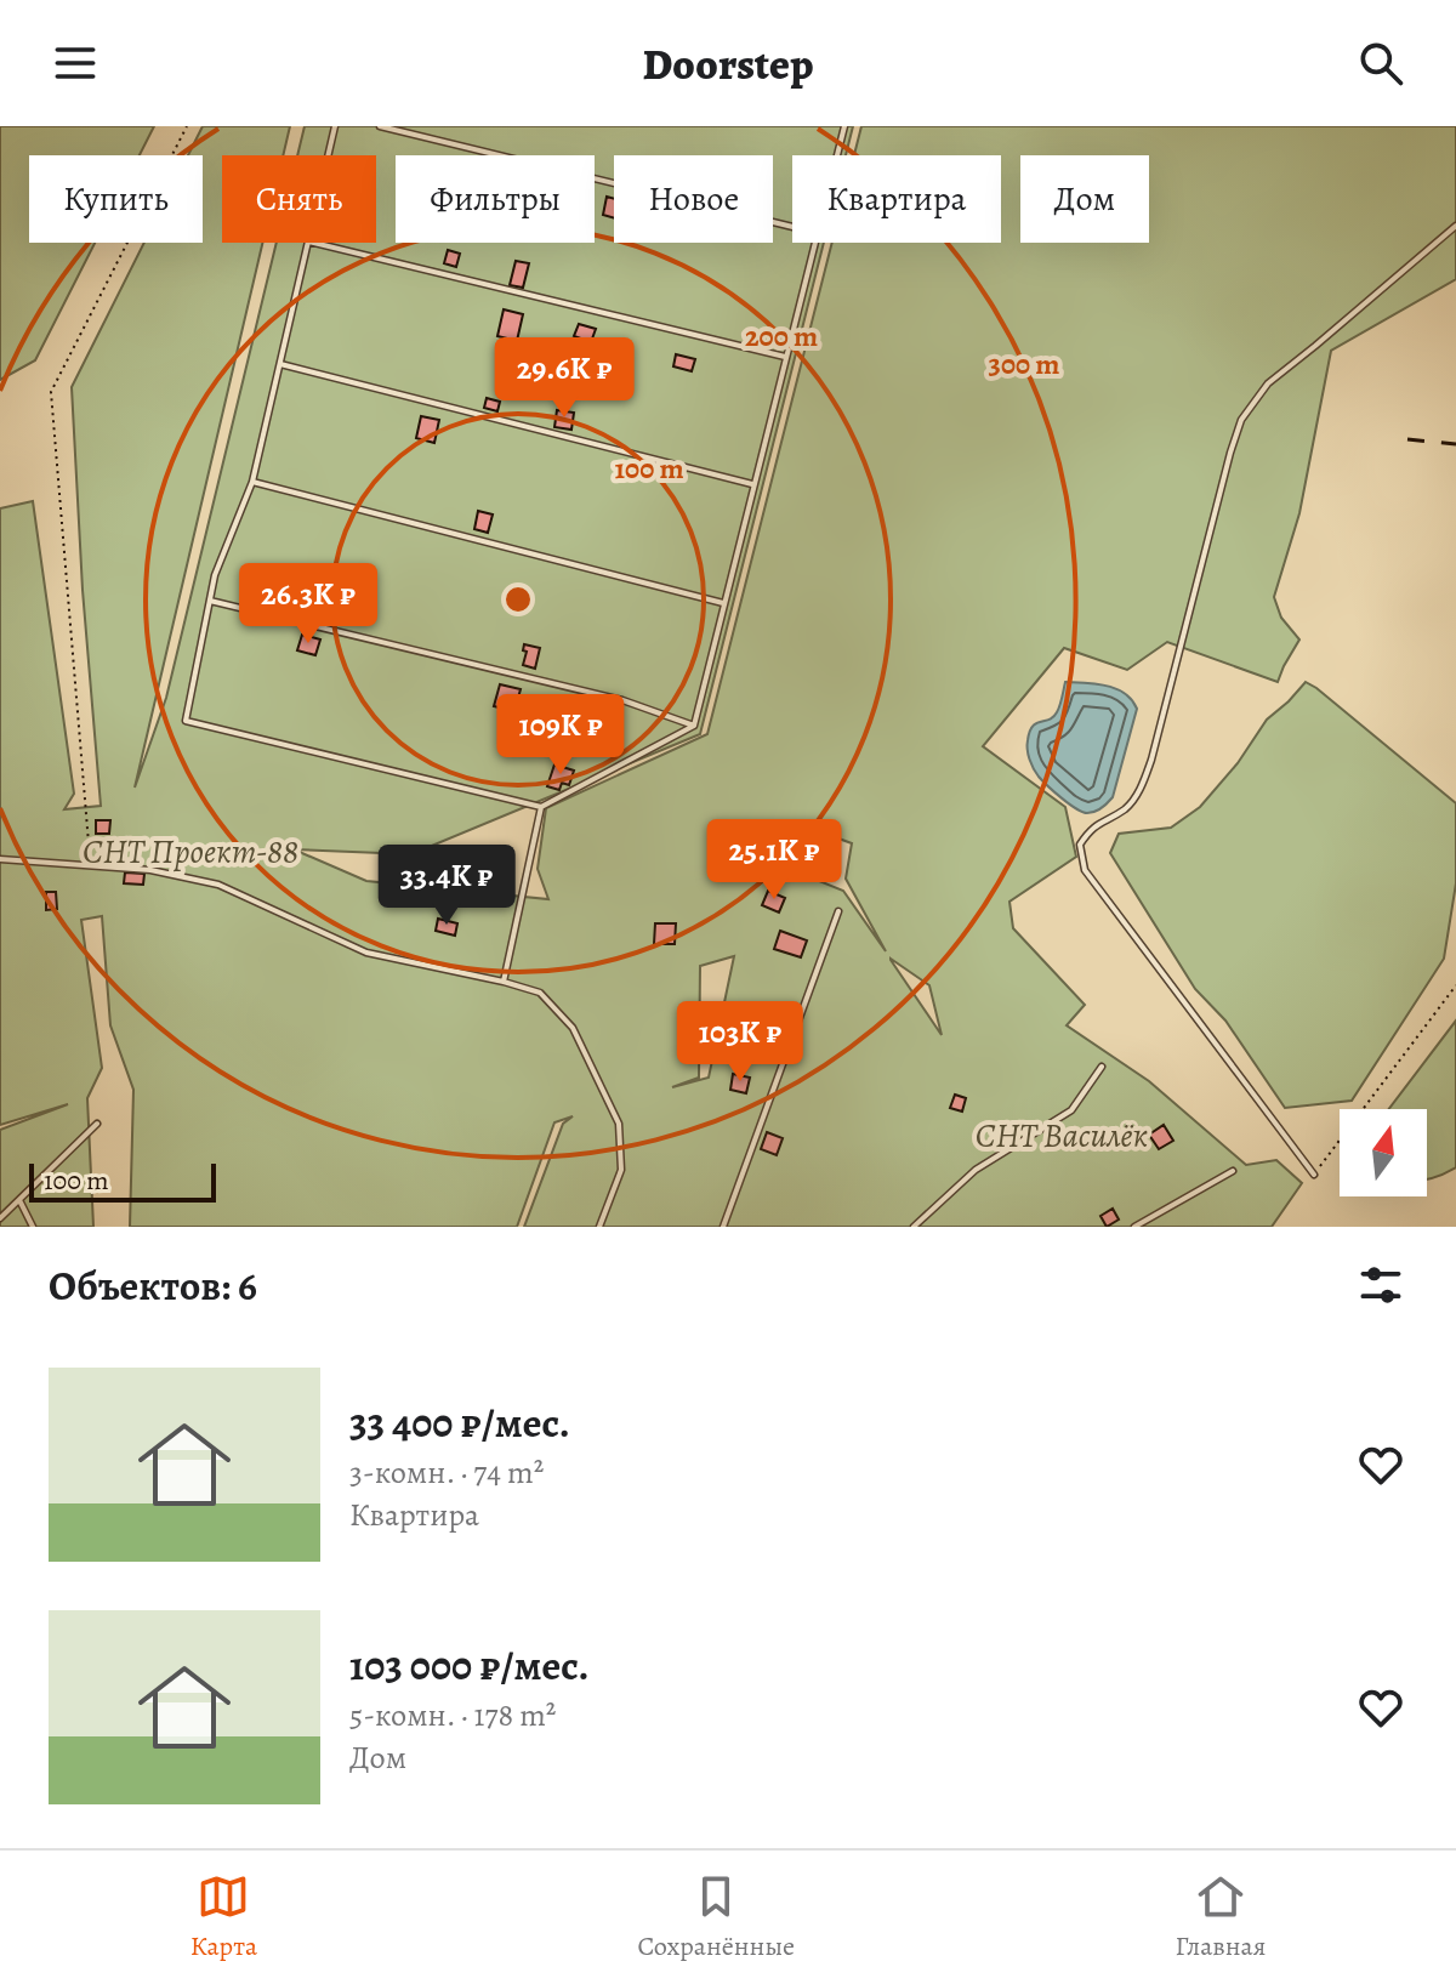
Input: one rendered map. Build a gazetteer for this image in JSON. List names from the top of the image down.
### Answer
{
  "parks": ["СНТ Проект-88", "СНТ Василёк"],
  "scale_bar": "100 m",
  "north": "top",
  "page": {
    "header": "Doorstep",
    "chip": [
      "Купить",
      "Снять",
      "Фильтры",
      "Новое",
      "Квартира",
      "Дом"
    ],
    "price": [
      "29.6K ₽",
      "26.3K ₽",
      "109K ₽",
      "25.1K ₽",
      "33.4K ₽",
      "103K ₽"
    ],
    "scale": "100 m",
    "heading": "Объектов: 6",
    "list": [
      {
        "name": "33 400 ₽/мес.",
        "note": "3-комн. · 74 m² · Квартира"
      },
      {
        "name": "103 000 ₽/мес.",
        "note": "5-комн. · 178 m² · Дом"
      }
    ],
    "tabs": ["Карта", "Сохранённые", "Главная"]
  },
  "rings": ["200 m", "300 m", "100 m"]
}
